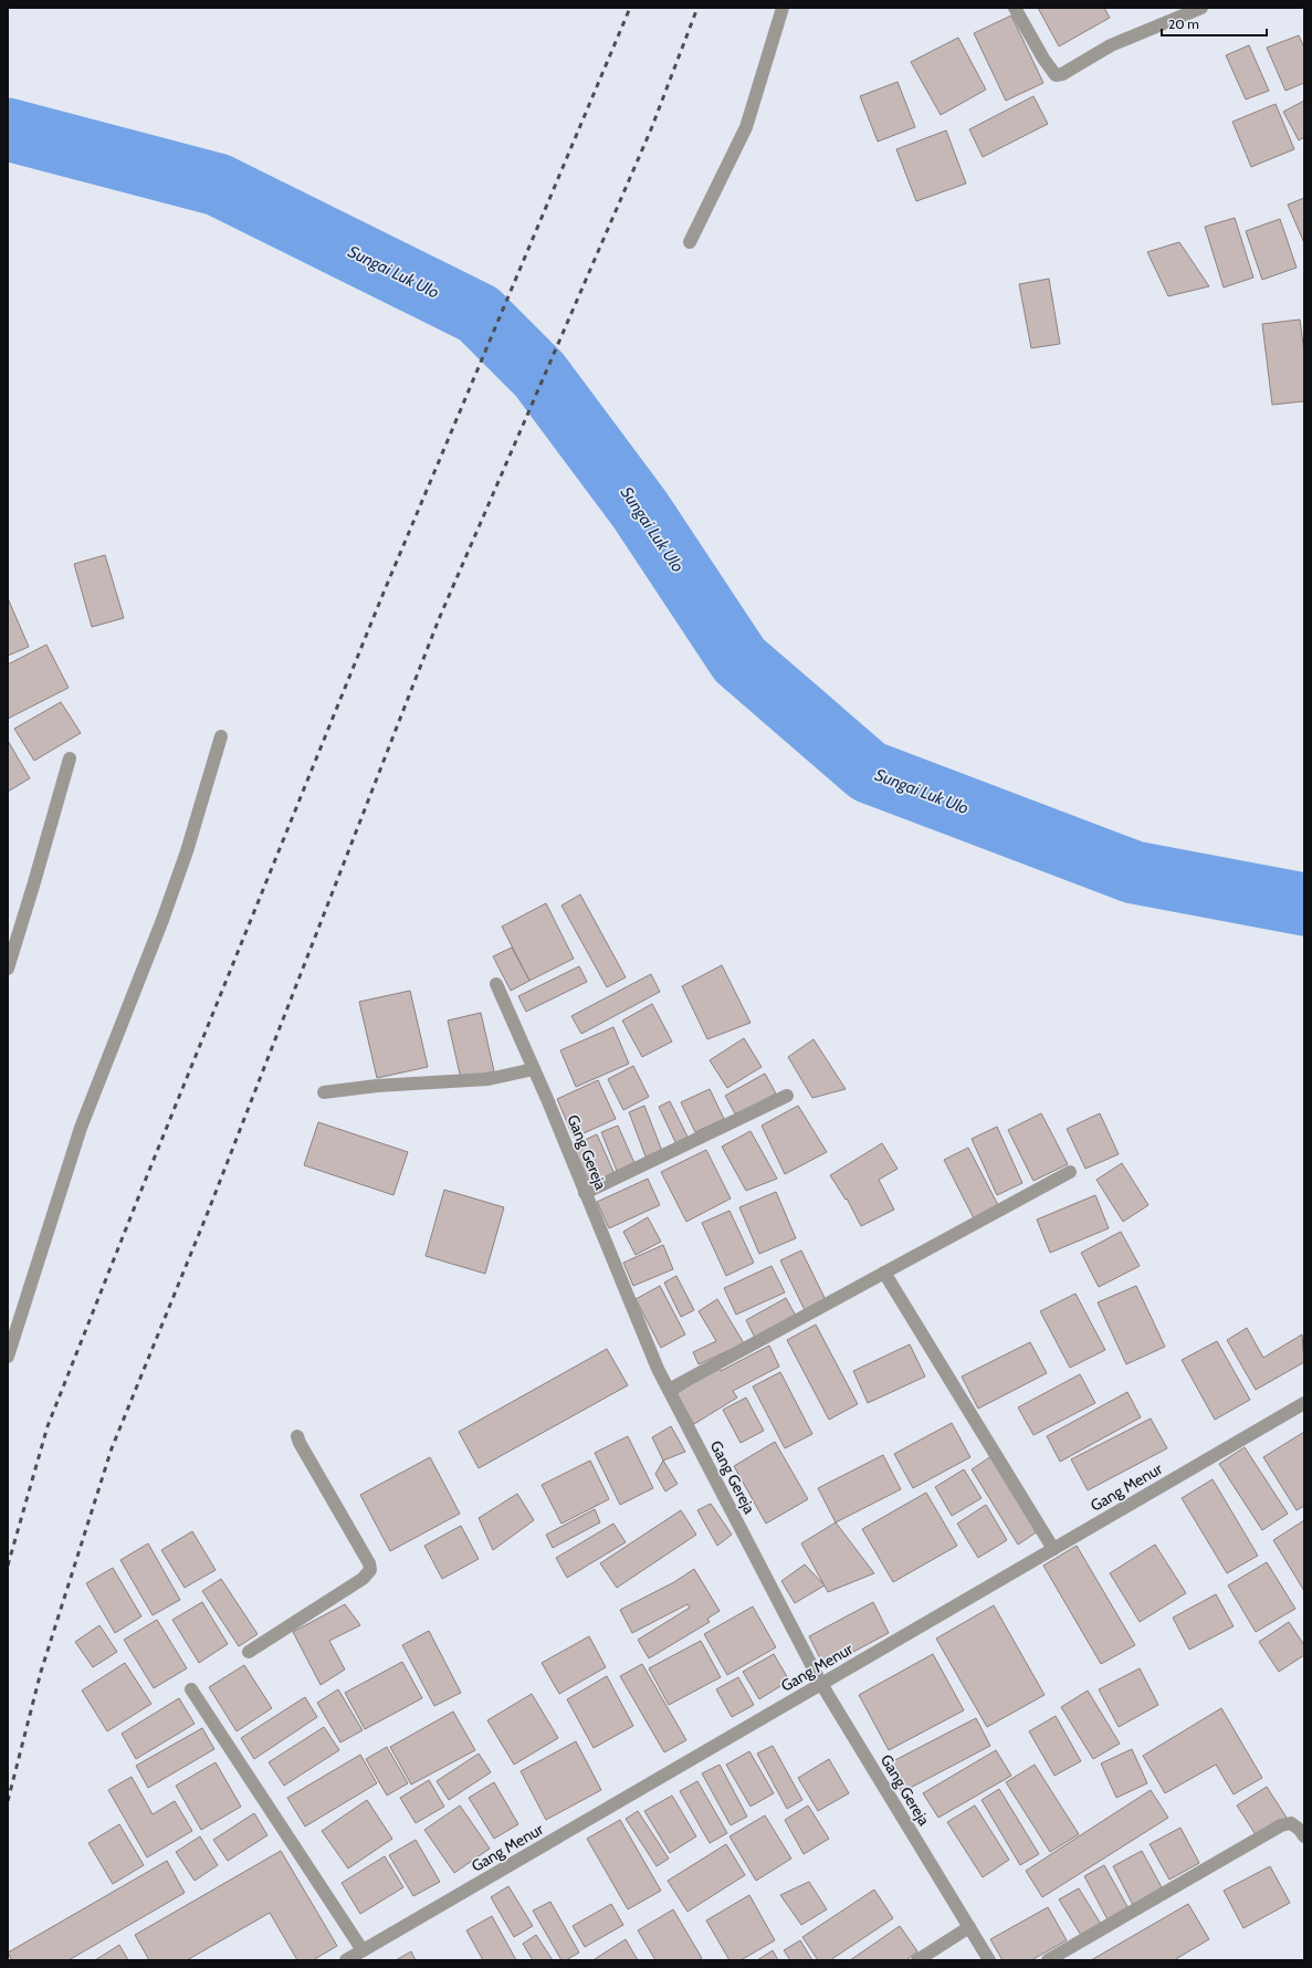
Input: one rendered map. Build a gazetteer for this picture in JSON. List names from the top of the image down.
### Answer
{
  "streets": {
    "street": ["Gang Gereja", "Gang Menur"]
  },
  "crossings": [
    ["Gang Gereja", "Gang Menur"]
  ],
  "water": ["Sungai Luk Ulo"],
  "scale_bar": "20 m"
}
